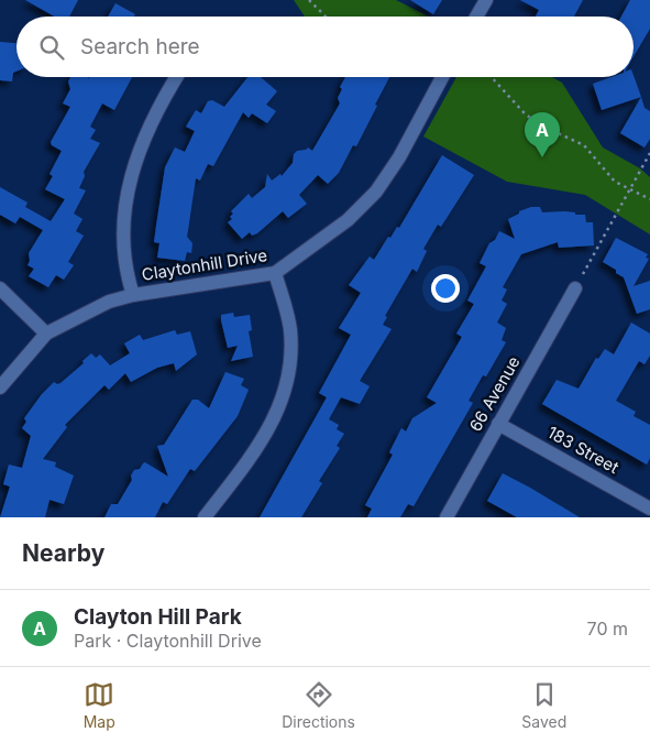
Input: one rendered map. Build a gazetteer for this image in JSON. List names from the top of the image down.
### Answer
{
  "streets": {
    "street": ["Claytonhill Drive", "66 Avenue", "183 Street"]
  },
  "crossings": [
    ["66 Avenue", "183 Street"]
  ],
  "page": {
    "search": "Search here",
    "pins": "A",
    "heading": "Nearby",
    "list": [
      {
        "mark": "A",
        "name": "Clayton Hill Park",
        "note": "Park · Claytonhill Drive",
        "value": "70 m"
      }
    ],
    "nav": ["Map", "Directions", "Saved"]
  }
}
